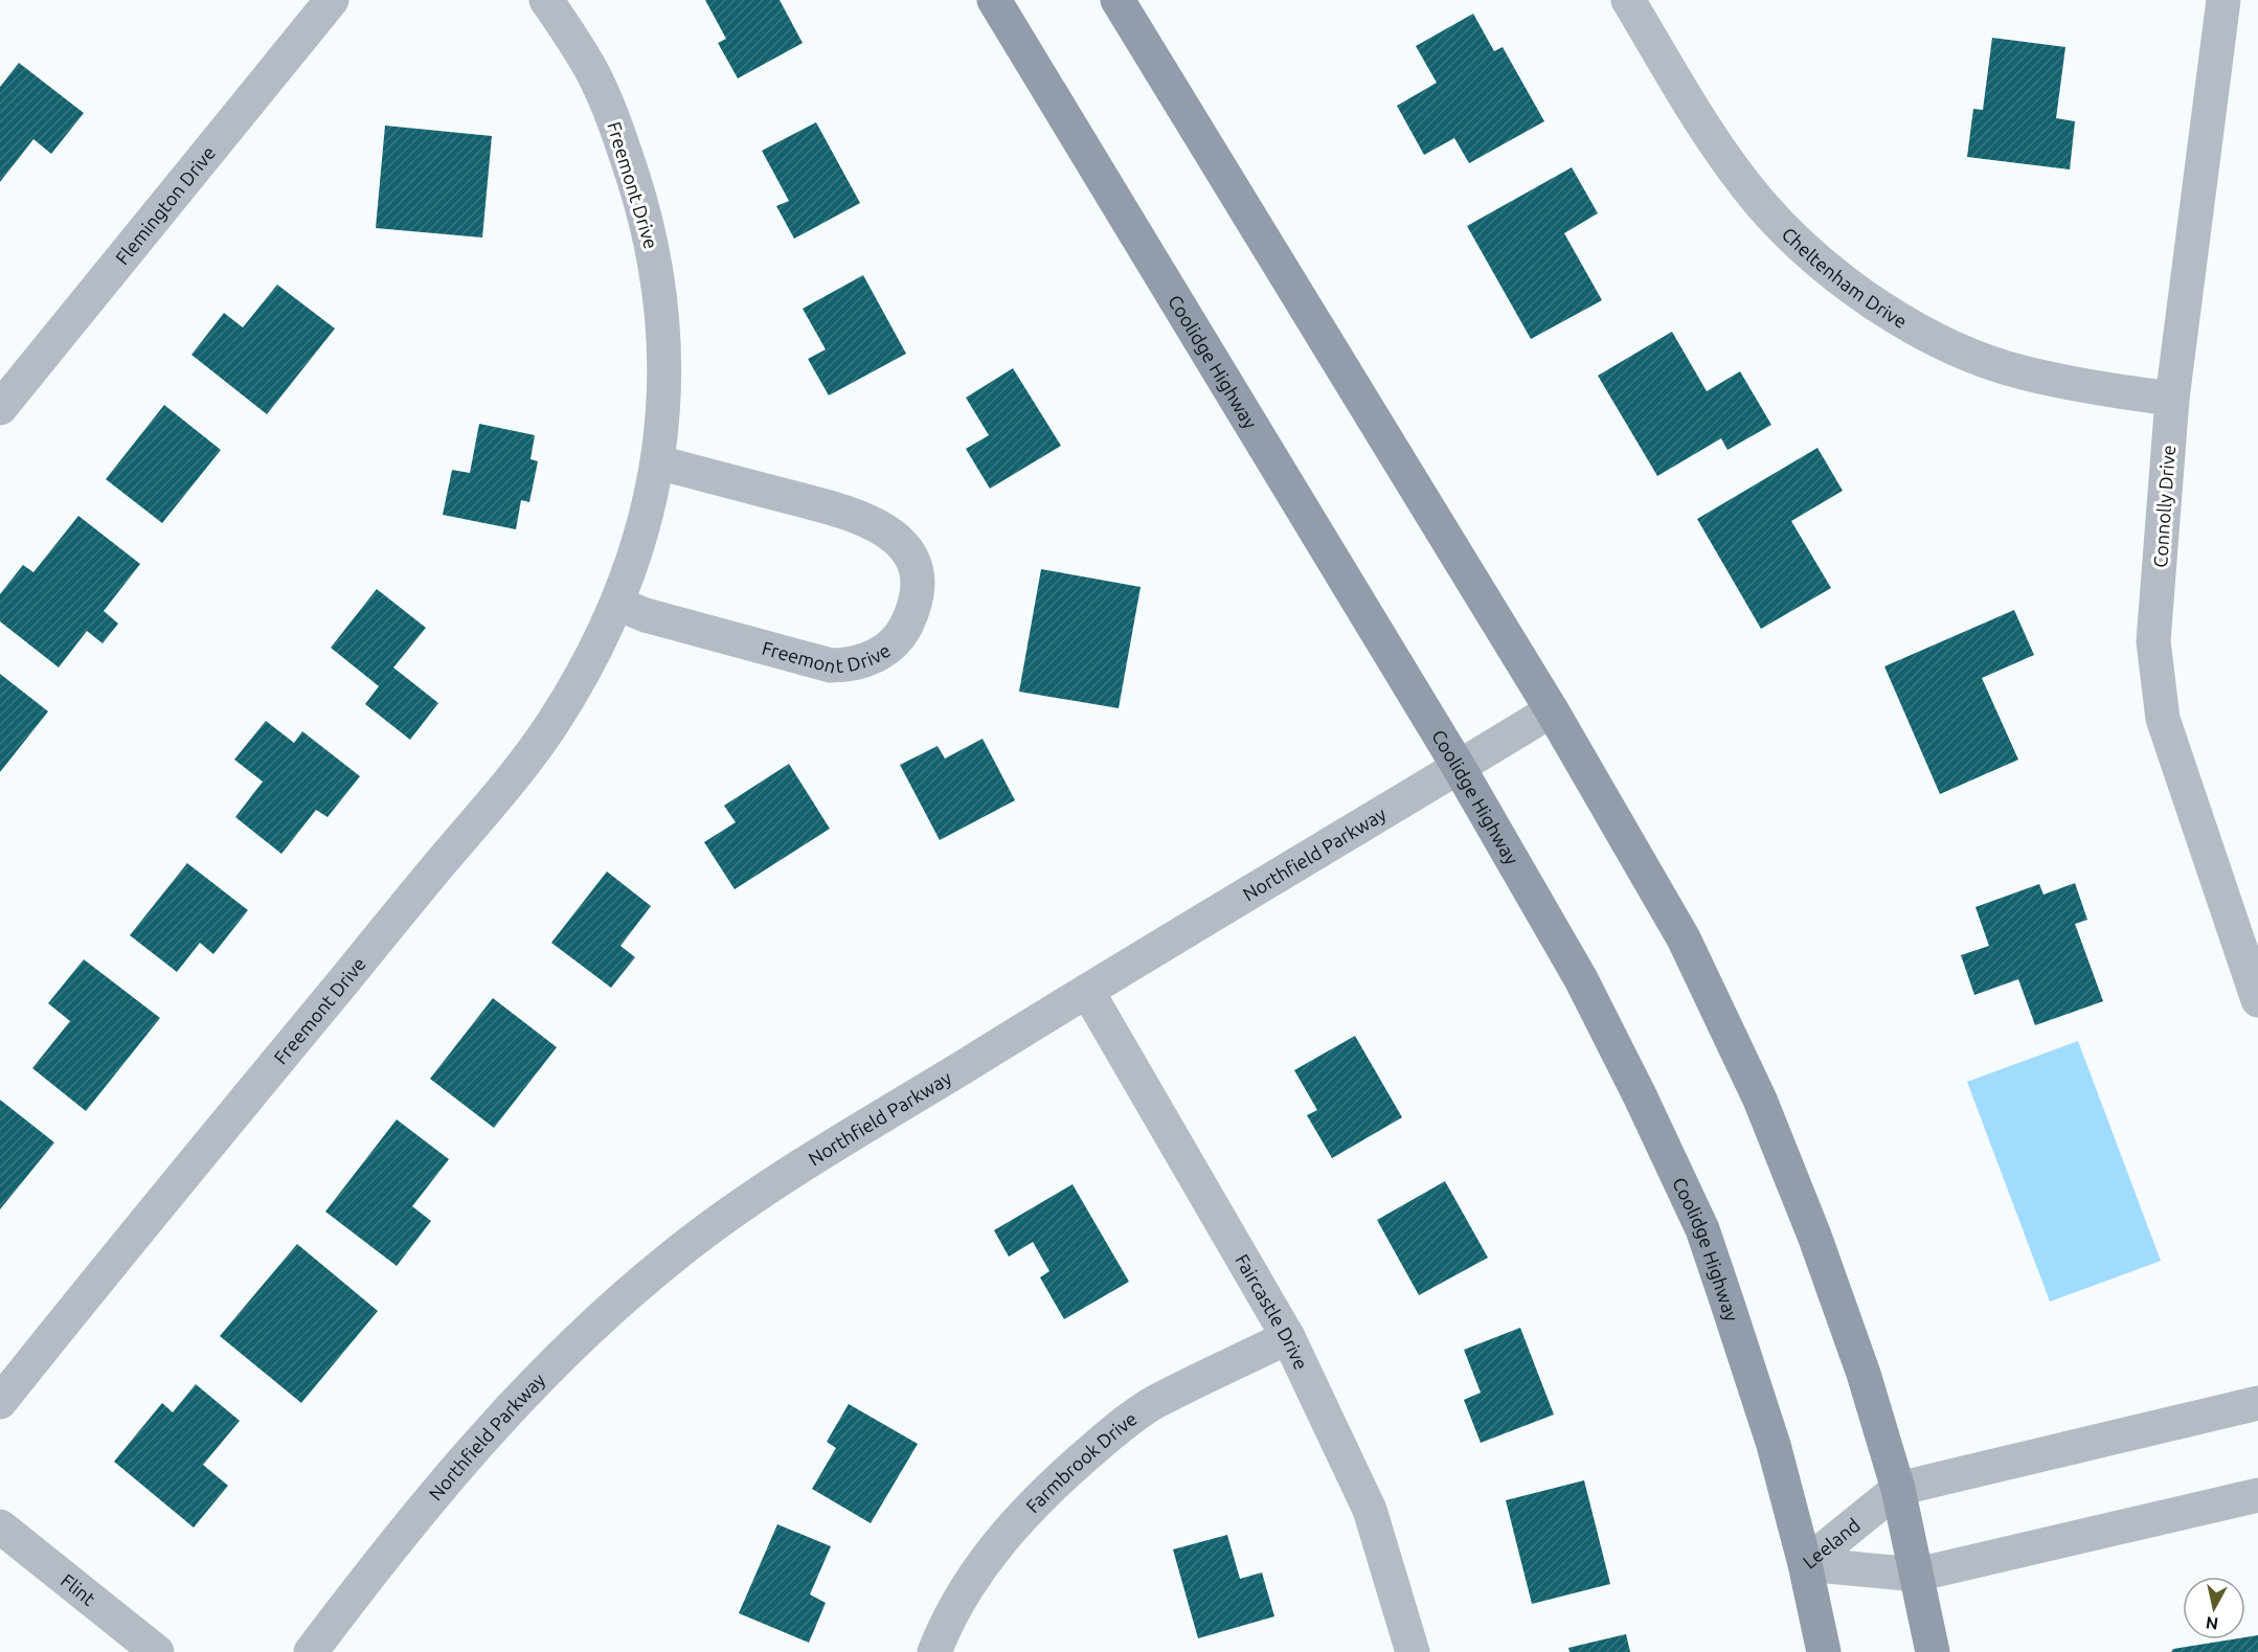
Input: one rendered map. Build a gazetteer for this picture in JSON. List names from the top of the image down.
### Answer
{
  "streets": {
    "main road": ["Coolidge Highway"],
    "street": [
      "Freemont Drive",
      "Flemington Drive",
      "Cheltenham Drive",
      "Connolly Drive",
      "Northfield Parkway",
      "Faircastle Drive",
      "Farmbrook Drive",
      "Leeland",
      "Flint"
    ]
  },
  "crossings": [
    ["Cheltenham Drive", "Connolly Drive"],
    ["Coolidge Highway", "Northfield Parkway"],
    ["Coolidge Highway", "Leeland"],
    ["Northfield Parkway", "Faircastle Drive"],
    ["Faircastle Drive", "Farmbrook Drive"]
  ],
  "north": "bottom"
}
